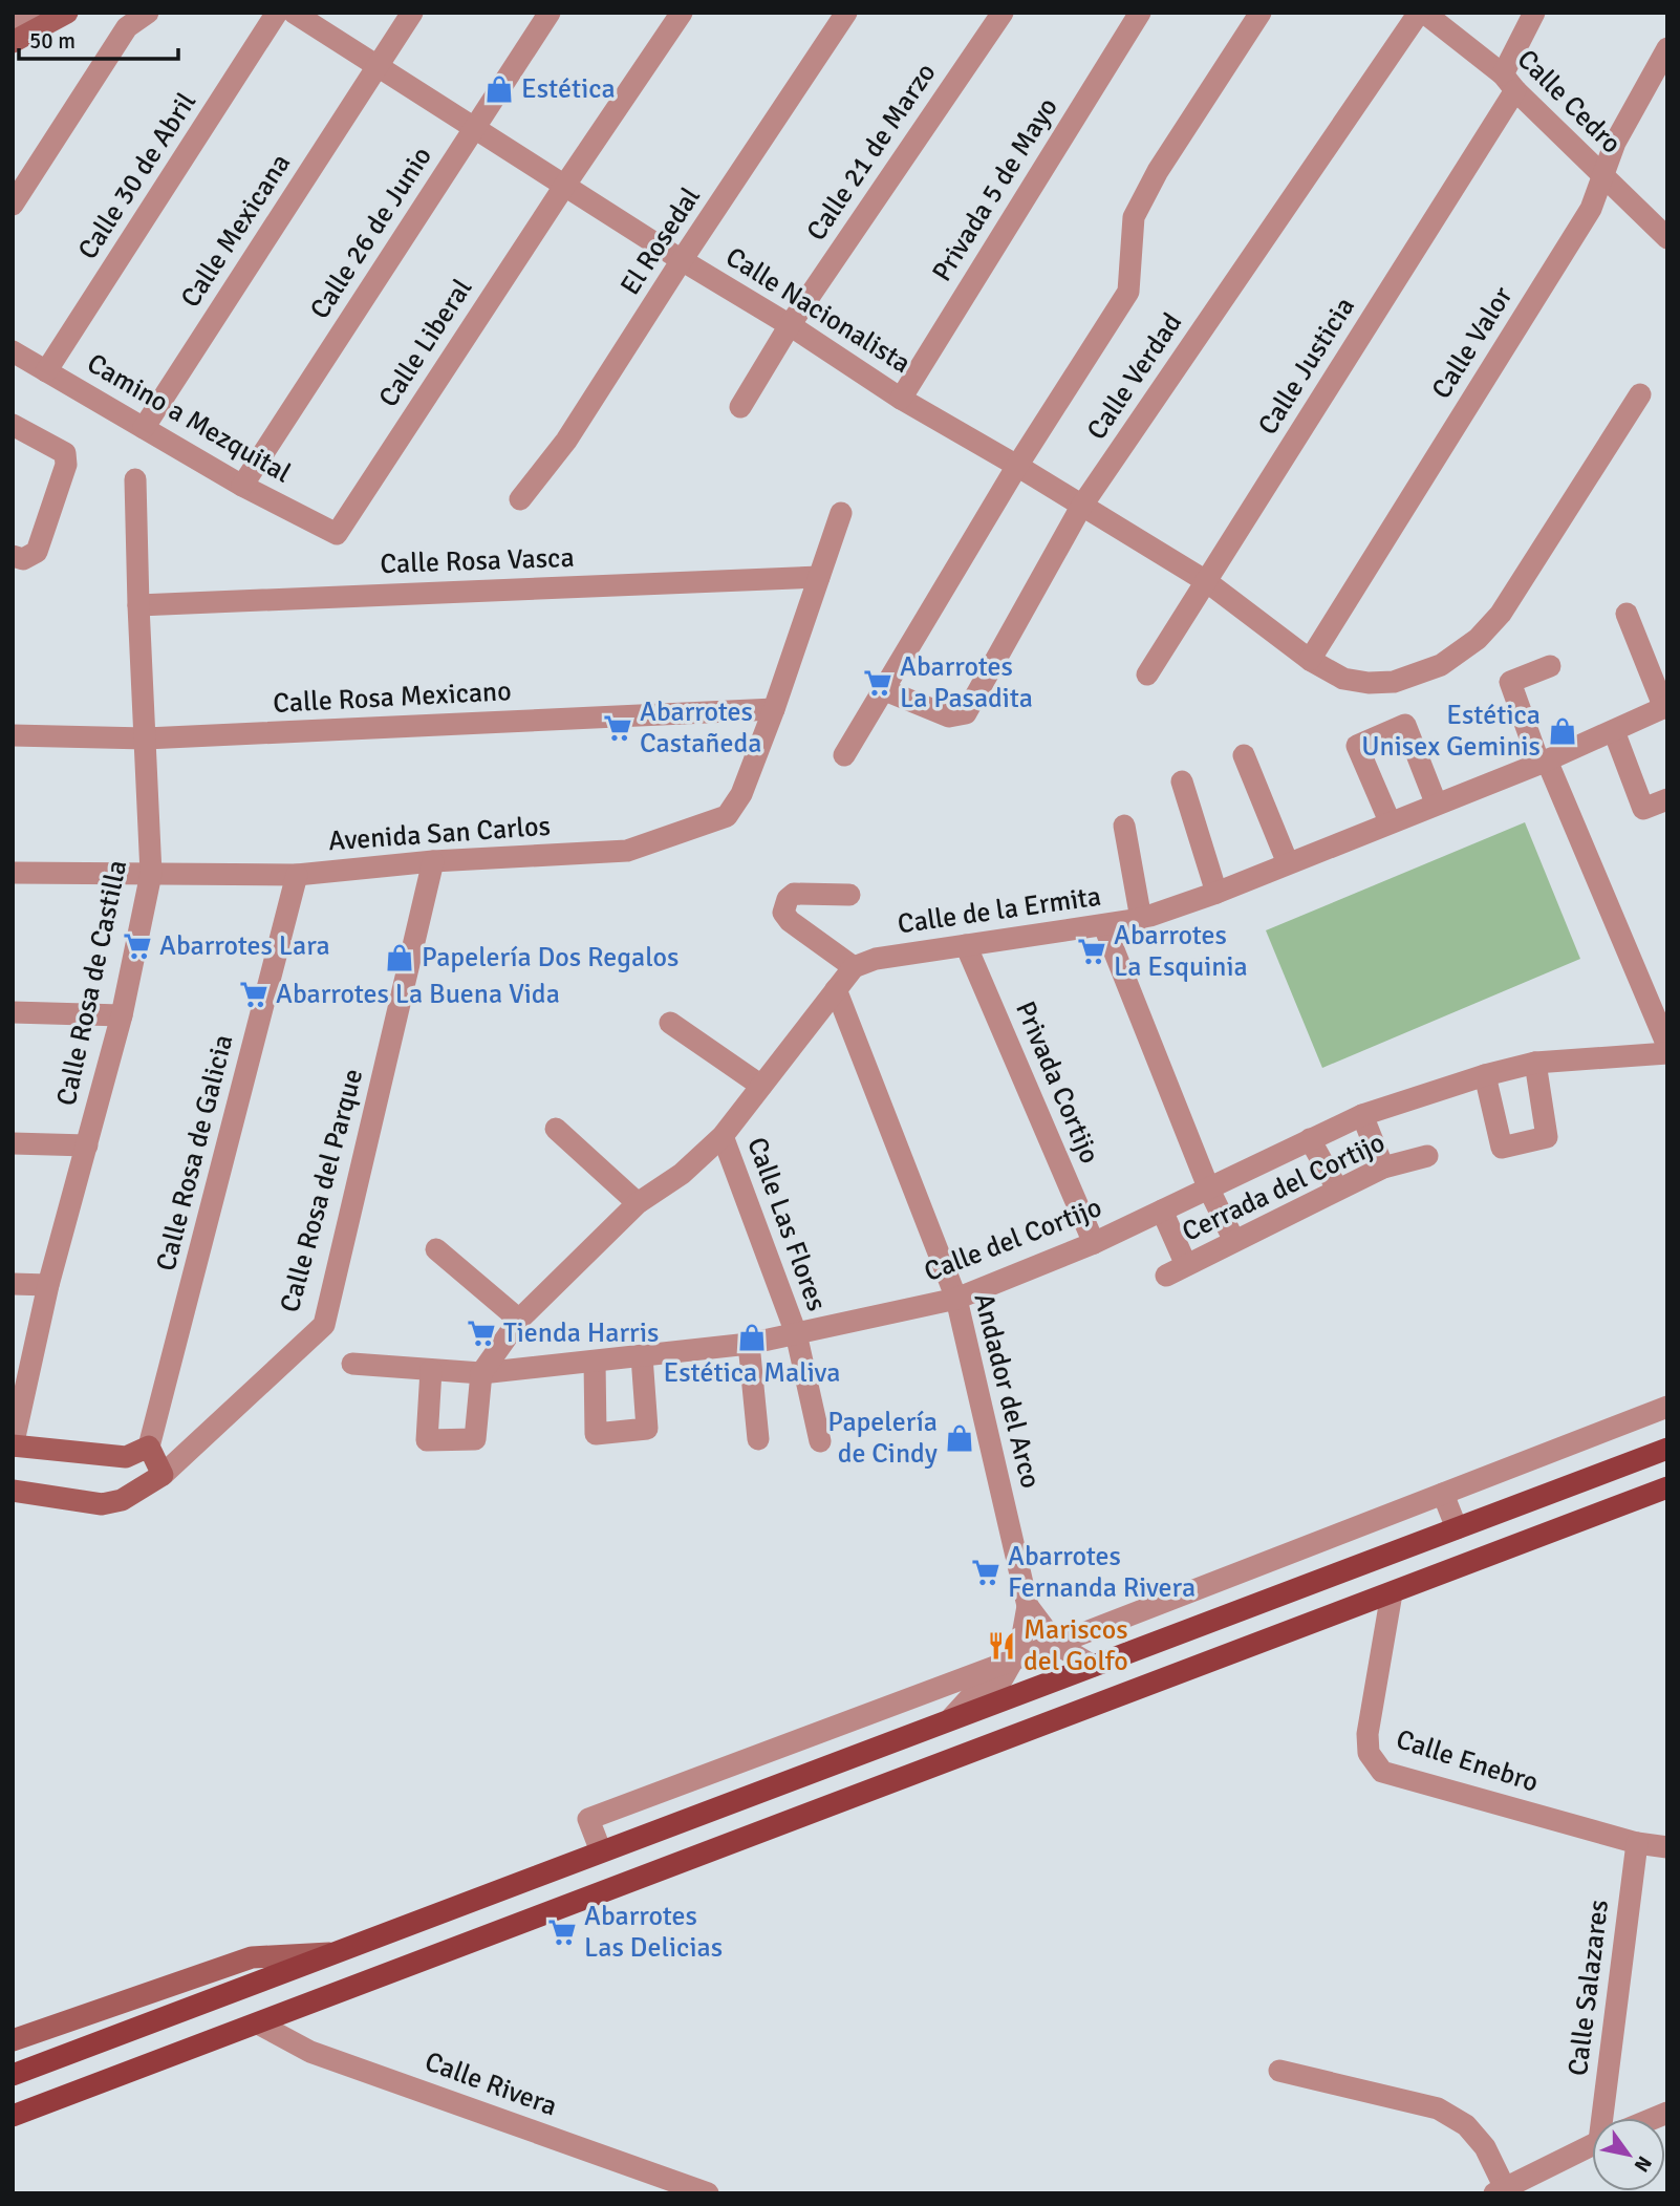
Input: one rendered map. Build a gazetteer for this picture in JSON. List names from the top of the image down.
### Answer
{
  "streets": {
    "street": [
      "Calle Cedro",
      "Calle 21 de Marzo",
      "Calle 30 de Abril",
      "Privada 5 de Mayo",
      "Calle Mexicana",
      "Calle 26 de Junio",
      "El Rosedal",
      "Calle Nacionalista",
      "Calle Liberal",
      "Calle Valor",
      "Calle Justicia",
      "Calle Verdad",
      "Camino a Mezquital",
      "Calle Rosa Vasca",
      "Calle Rosa Mexicano",
      "Avenida San Carlos",
      "Calle de la Ermita",
      "Calle Rosa de Castilla",
      "Privada Cortijo",
      "Calle Rosa de Galicia",
      "Cerrada del Cortijo",
      "Calle Rosa del Parque",
      "Calle Las Flores",
      "Calle del Cortijo",
      "Andador del Arco",
      "Calle Enebro",
      "Calle Salazares",
      "Calle Rivera"
    ]
  },
  "crossings": [
    ["Calle Cedro", "Calle Valor"],
    ["Calle Cedro", "Calle Justicia"],
    ["Calle Cedro", "Calle Verdad"],
    ["Calle 21 de Marzo", "Calle Nacionalista"],
    ["Calle 30 de Abril", "Camino a Mezquital"],
    ["Privada 5 de Mayo", "Calle Nacionalista"],
    ["Calle Mexicana", "Calle Nacionalista"],
    ["Calle Mexicana", "Camino a Mezquital"],
    ["Calle 26 de Junio", "Calle Nacionalista"],
    ["Calle 26 de Junio", "Camino a Mezquital"],
    ["El Rosedal", "Calle Nacionalista"],
    ["Calle Nacionalista", "Calle Liberal"],
    ["Calle Nacionalista", "Calle Valor"],
    ["Calle Nacionalista", "Calle Justicia"],
    ["Calle Nacionalista", "Calle Verdad"],
    ["Calle Liberal", "Camino a Mezquital"],
    ["Calle Rosa Vasca", "Calle Rosa de Castilla"],
    ["Calle Rosa Mexicano", "Avenida San Carlos"],
    ["Calle Rosa Mexicano", "Calle Rosa de Castilla"],
    ["Avenida San Carlos", "Calle Rosa de Castilla"],
    ["Avenida San Carlos", "Calle Rosa de Galicia"],
    ["Avenida San Carlos", "Calle Rosa del Parque"],
    ["Calle de la Ermita", "Privada Cortijo"],
    ["Privada Cortijo", "Calle del Cortijo"],
    ["Calle Las Flores", "Calle del Cortijo"],
    ["Calle del Cortijo", "Andador del Arco"],
    ["Calle Enebro", "Calle Salazares"]
  ],
  "places": {
    "shop": [
      "Estética",
      "Estética Unisex Geminis",
      "Papelería Dos Regalos",
      "Estética Maliva",
      "Papelería de Cindy"
    ],
    "supermarket": [
      "Abarrotes La Pasadita",
      "Abarrotes Castañeda",
      "Abarrotes Lara",
      "Abarrotes La Esquinia",
      "Abarrotes La Buena Vida",
      "Tienda Harris",
      "Abarrotes Fernanda Rivera",
      "Abarrotes Las Delicias"
    ],
    "restaurant": ["Mariscos del Golfo"]
  },
  "scale_bar": "50 m",
  "north": "bottom right"
}
